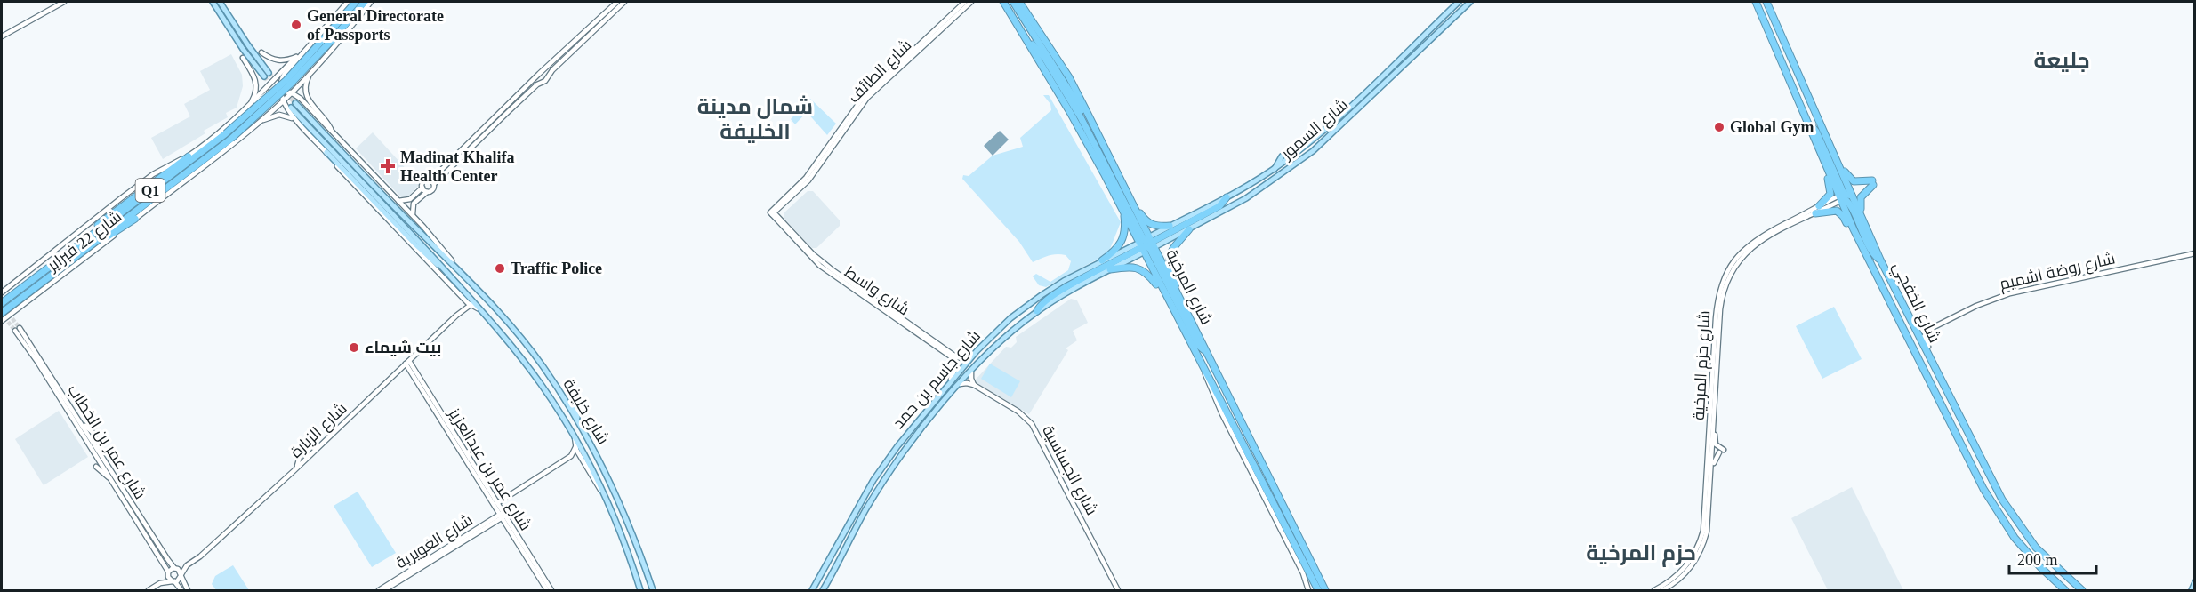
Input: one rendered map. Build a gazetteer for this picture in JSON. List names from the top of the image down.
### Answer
{
  "streets": {
    "highway": [
      "Q1",
      "شارع 22 فبراير",
      "شارع المرخية",
      "شارع الخفجي"
    ],
    "main road": ["شارع السمور", "شارع جاسم بن حمد", "شارع خليفة"],
    "street": [
      "شارع الطائف",
      "شارع روضة اشميم",
      "شارع واسط",
      "شارع حزم المرخية",
      "شارع الزبارة",
      "شارع عمر بن الخطاب",
      "شارع عمر بن عبدالعزيز",
      "شارع الجساسية",
      "شارع الغويرية"
    ]
  },
  "crossings": [
    ["شارع الطائف", "شارع واسط"],
    ["شارع السمور", "شارع المرخية"],
    ["شارع السمور", "شارع جاسم بن حمد"],
    ["Q1", "شارع 22 فبراير"],
    ["شارع 22 فبراير", "شارع خليفة"],
    ["شارع المرخية", "شارع جاسم بن حمد"],
    ["شارع واسط", "شارع جاسم بن حمد"],
    ["شارع الخفجي", "شارع حزم المرخية"],
    ["شارع جاسم بن حمد", "شارع الجساسية"],
    ["شارع خليفة", "شارع الزبارة"],
    ["شارع خليفة", "شارع عمر بن عبدالعزيز"],
    ["شارع الزبارة", "شارع عمر بن الخطاب"],
    ["شارع الزبارة", "شارع عمر بن عبدالعزيز"],
    ["شارع عمر بن عبدالعزيز", "شارع الغويرية"]
  ],
  "districts": ["جليعة", "شمال مدينة الخليفة", "حزم المرخية"],
  "places": {
    "other": [
      "General Directorate of Passports",
      "Global Gym",
      "Traffic Police",
      "بيت شيماء"
    ],
    "health": ["Madinat Khalifa Health Center"]
  },
  "scale_bar": "200 m"
}
